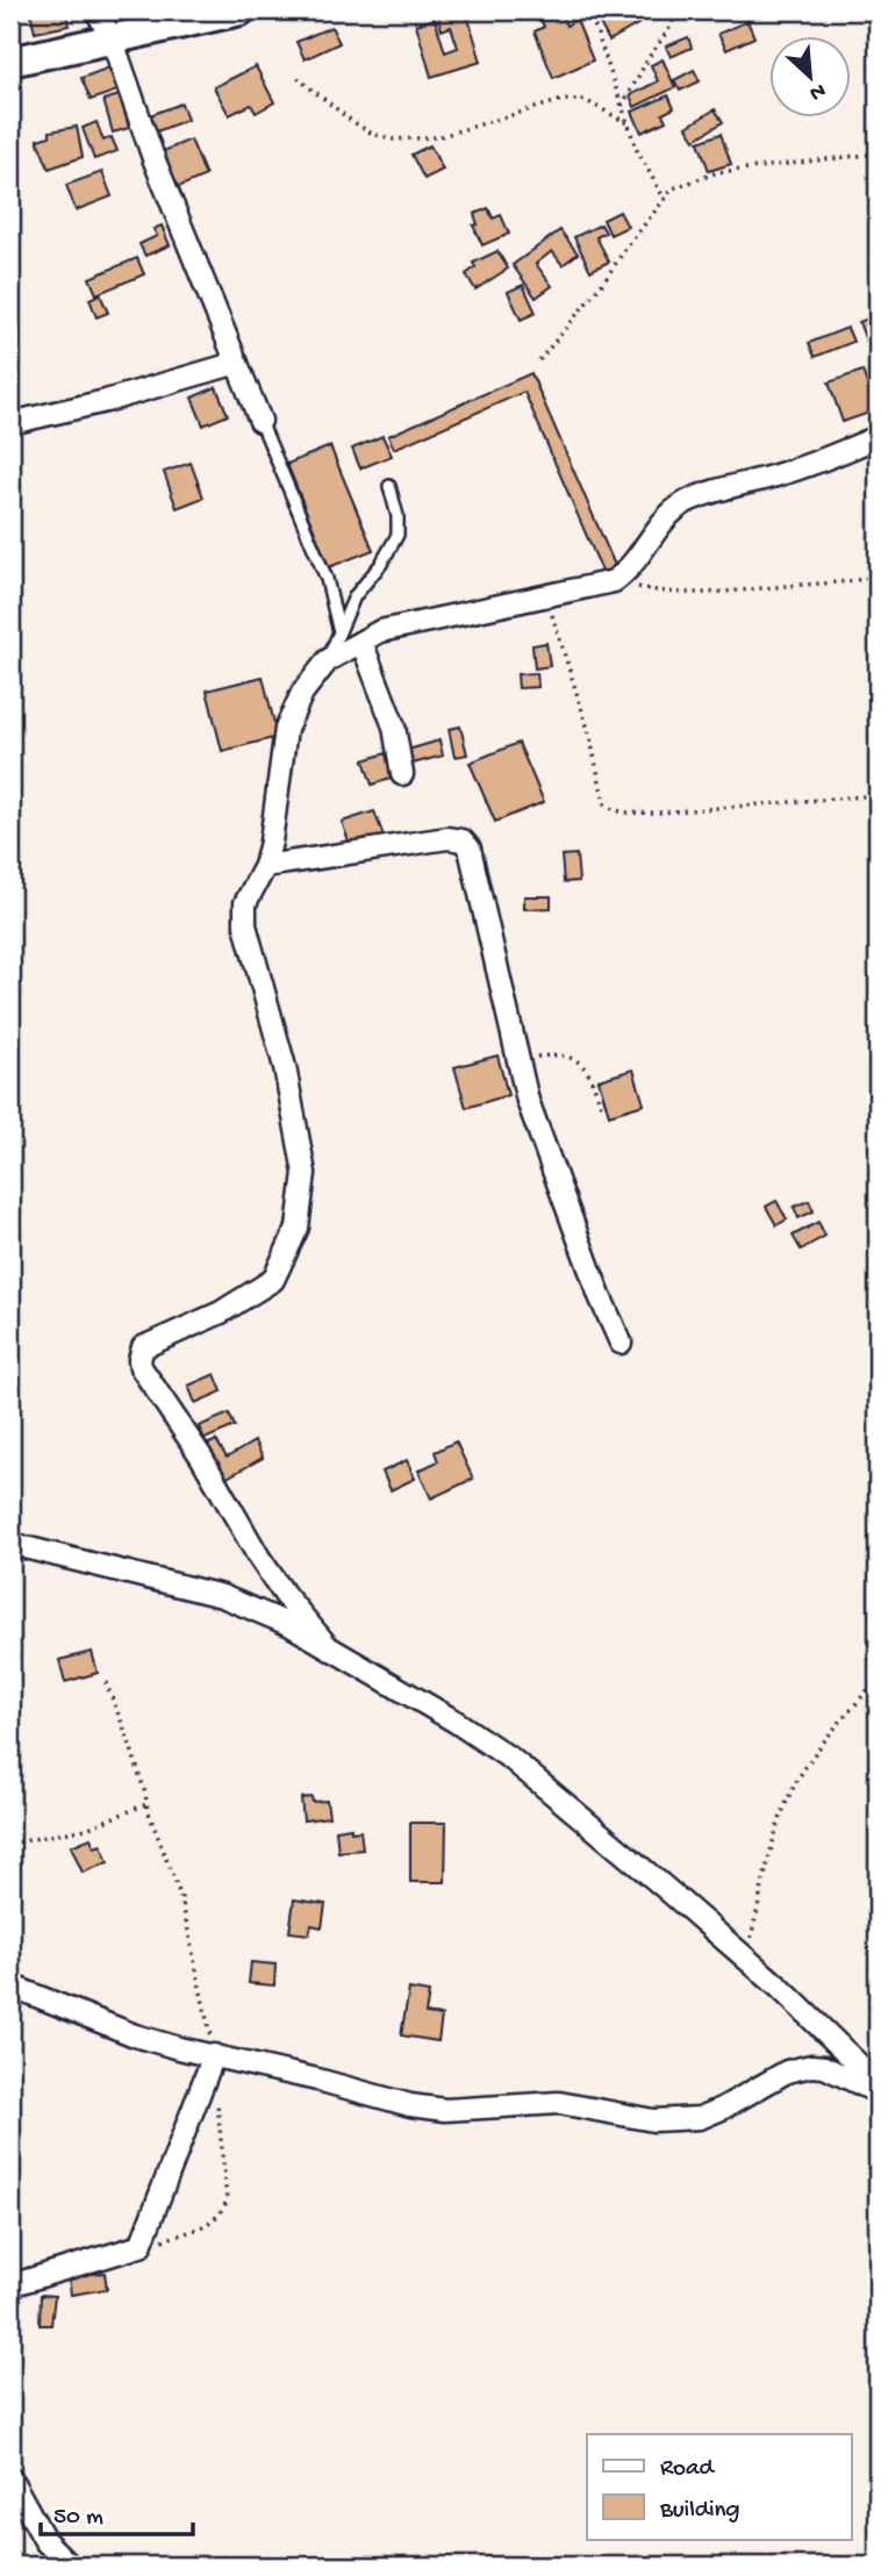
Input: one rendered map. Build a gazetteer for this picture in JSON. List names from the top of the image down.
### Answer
{
  "legend": ["Road", "Building"],
  "scale_bar": "50 m",
  "north": "bottom right"
}
